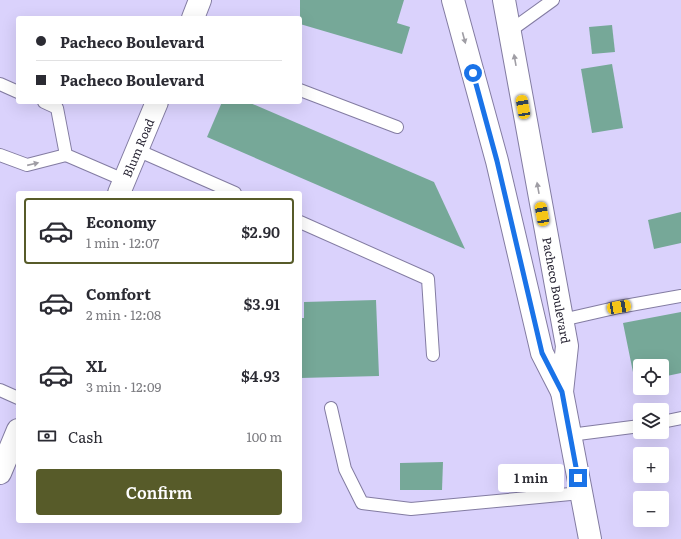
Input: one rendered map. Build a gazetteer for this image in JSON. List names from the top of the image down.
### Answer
{
  "streets": {
    "main road": ["Blum Road", "Pacheco Boulevard"]
  },
  "page": {
    "banner": ["Pacheco Boulevard", "Pacheco Boulevard"],
    "list": [
      {
        "name": "Economy",
        "note": "1 min · 12:07",
        "value": "$2.90"
      },
      {
        "name": "Comfort",
        "note": "2 min · 12:08",
        "value": "$3.91"
      },
      {
        "name": "XL",
        "note": "3 min · 12:09",
        "value": "$4.93"
      }
    ],
    "map_buttons": ["+", "−"],
    "pay": ["Cash", "100 m"],
    "buttons": "Confirm",
    "bubble": "1 min"
  }
}
